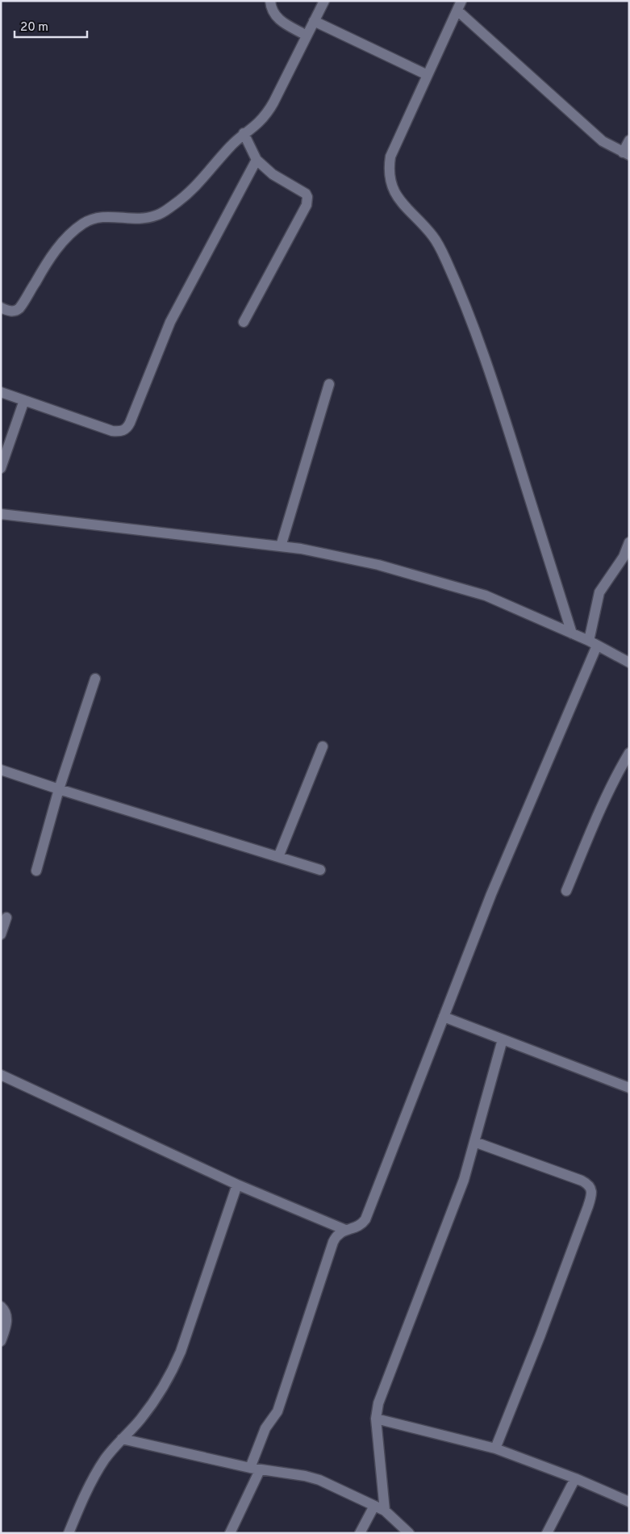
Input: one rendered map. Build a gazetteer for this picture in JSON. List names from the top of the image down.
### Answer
{
  "scale_bar": "20 m"
}
